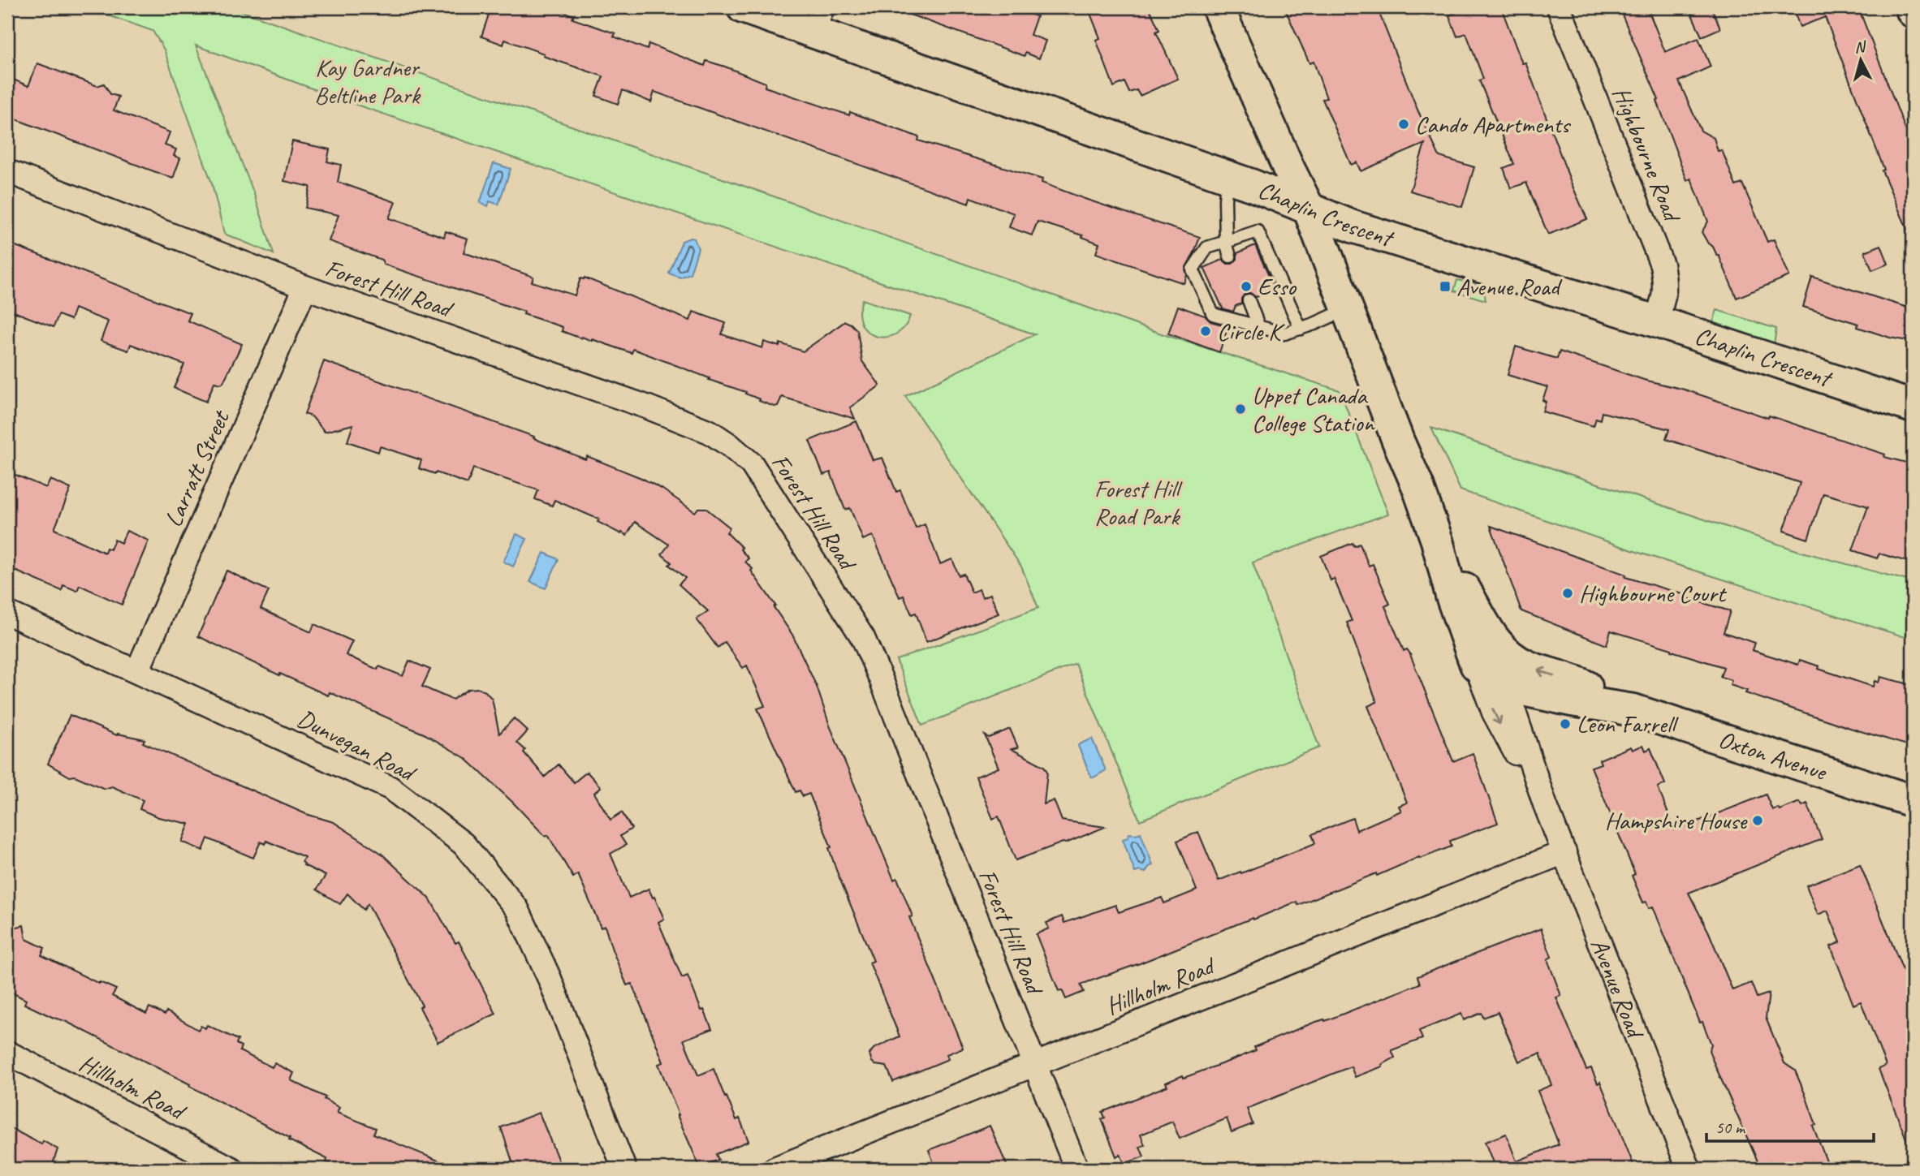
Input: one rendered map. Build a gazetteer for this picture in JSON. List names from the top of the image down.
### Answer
{
  "streets": {
    "main road": ["Chaplin Crescent", "Oxton Avenue", "Avenue Road"],
    "street": [
      "Highbourne Road",
      "Forest Hill Road",
      "Larratt Street",
      "Dunvegan Road",
      "Hillholm Road"
    ]
  },
  "crossings": [
    ["Highbourne Road", "Chaplin Crescent"],
    ["Chaplin Crescent", "Avenue Road"],
    ["Forest Hill Road", "Larratt Street"],
    ["Forest Hill Road", "Hillholm Road"],
    ["Larratt Street", "Dunvegan Road"],
    ["Oxton Avenue", "Avenue Road"],
    ["Hillholm Road", "Avenue Road"]
  ],
  "parks": ["Kay Gardner Beltline Park", "Forest Hill Road Park"],
  "places": {
    "other": [
      "Cando Apartments",
      "Esso",
      "Circle K",
      "Uppet Canada College Station",
      "Highbourne Court",
      "Leon Farrell",
      "Hampshire House"
    ],
    "transit": ["Avenue Road"]
  },
  "scale_bar": "50 m",
  "north": "top"
}
